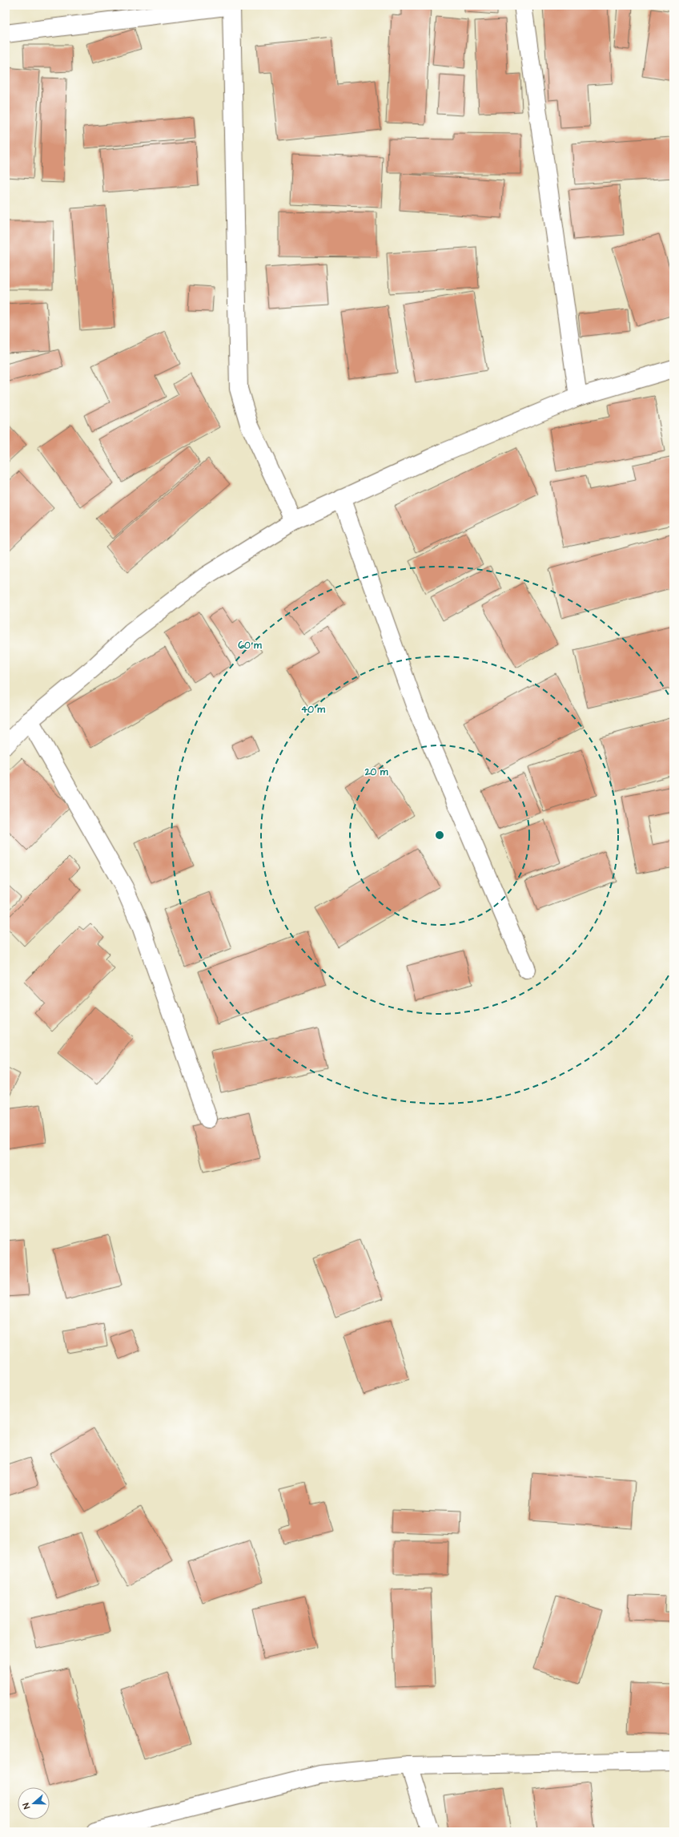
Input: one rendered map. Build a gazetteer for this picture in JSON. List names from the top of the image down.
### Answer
{
  "north": "left",
  "rings": ["60 m", "40 m", "20 m"]
}
